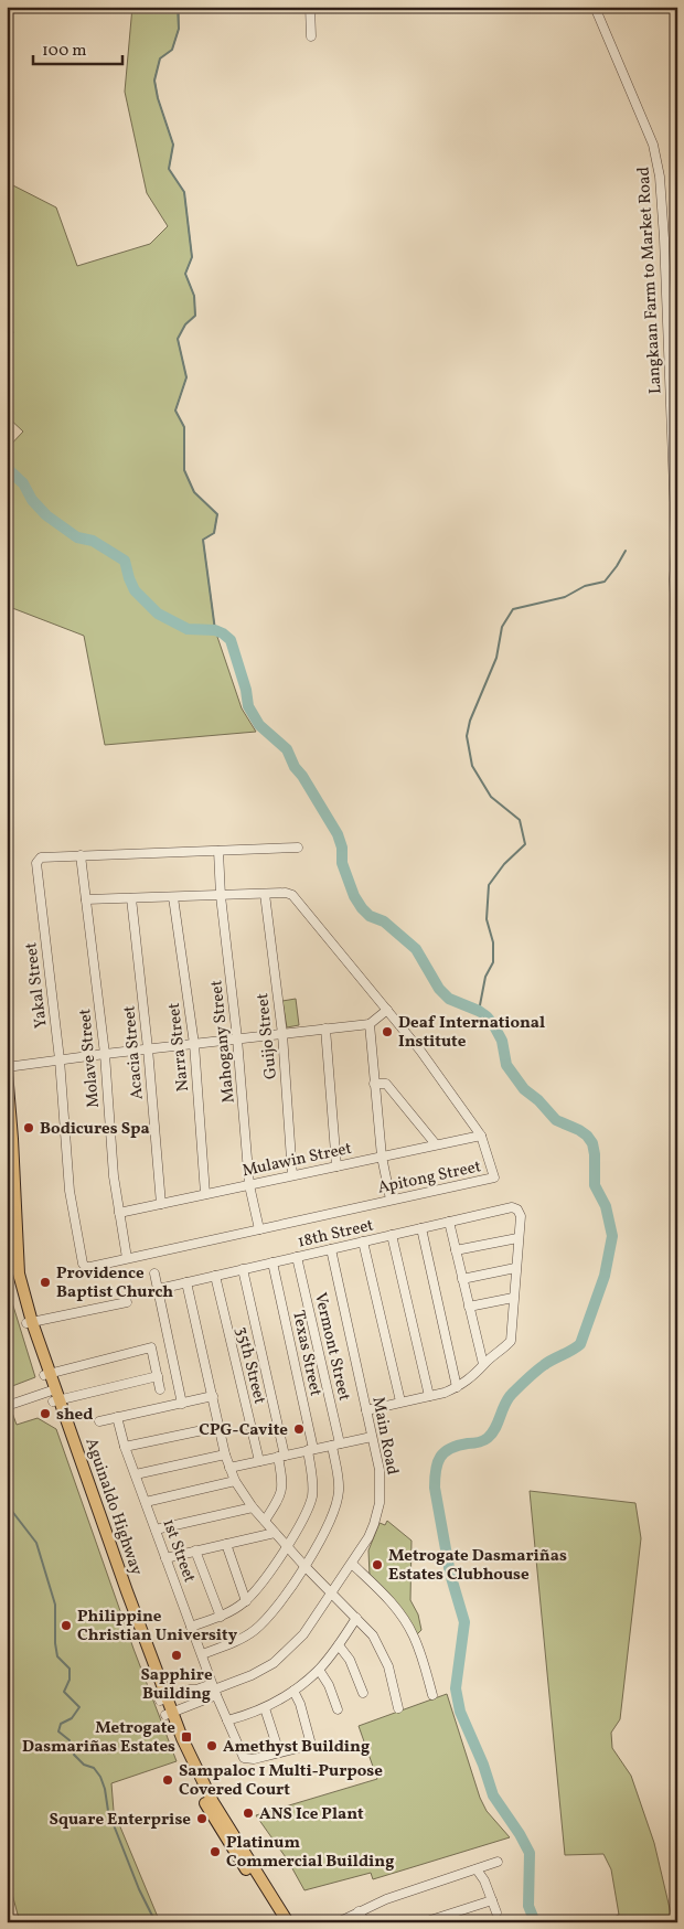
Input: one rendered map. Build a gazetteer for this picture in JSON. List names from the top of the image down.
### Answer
{
  "streets": {
    "main road": ["Aguinaldo Highway"],
    "street": [
      "Langkaan Farm to Market Road",
      "Yakal Street",
      "Guijo Street",
      "Mahogany Street",
      "Narra Street",
      "Acacia Street",
      "Molave Street",
      "Mulawin Street",
      "Apitong Street",
      "18th Street",
      "Vermont Street",
      "Texas Street",
      "35th Street",
      "Main Road",
      "1st Street"
    ]
  },
  "crossings": [
    ["Yakal Street", "Mahogany Street"],
    ["Yakal Street", "Molave Street"],
    ["Yakal Street", "Apitong Street"],
    ["Guijo Street", "Mulawin Street"],
    ["Guijo Street", "Apitong Street"],
    ["Mahogany Street", "Mulawin Street"],
    ["Mahogany Street", "Apitong Street"],
    ["Narra Street", "Mulawin Street"],
    ["Narra Street", "Apitong Street"],
    ["Acacia Street", "Mulawin Street"],
    ["Acacia Street", "Apitong Street"],
    ["Molave Street", "Mulawin Street"],
    ["Molave Street", "Apitong Street"],
    ["Mulawin Street", "Apitong Street"],
    ["18th Street", "Vermont Street"],
    ["18th Street", "Texas Street"],
    ["18th Street", "35th Street"],
    ["18th Street", "Main Road"],
    ["Vermont Street", "1st Street"],
    ["Texas Street", "1st Street"],
    ["Main Road", "Aguinaldo Highway"],
    ["Main Road", "1st Street"]
  ],
  "places": {
    "other": [
      "Deaf International Institute",
      "Bodicures Spa",
      "Providence Baptist Church",
      "shed",
      "CPG-Cavite",
      "Metrogate Dasmariñas Estates Clubhouse",
      "Philippine Christian University",
      "Sapphire Building",
      "Amethyst Building",
      "Sampaloc 1 Multi-Purpose Covered Court",
      "ANS Ice Plant",
      "Square Enterprise",
      "Platinum Commercial Building"
    ],
    "transit": ["Metrogate Dasmariñas Estates"]
  },
  "scale_bar": "100 m"
}
